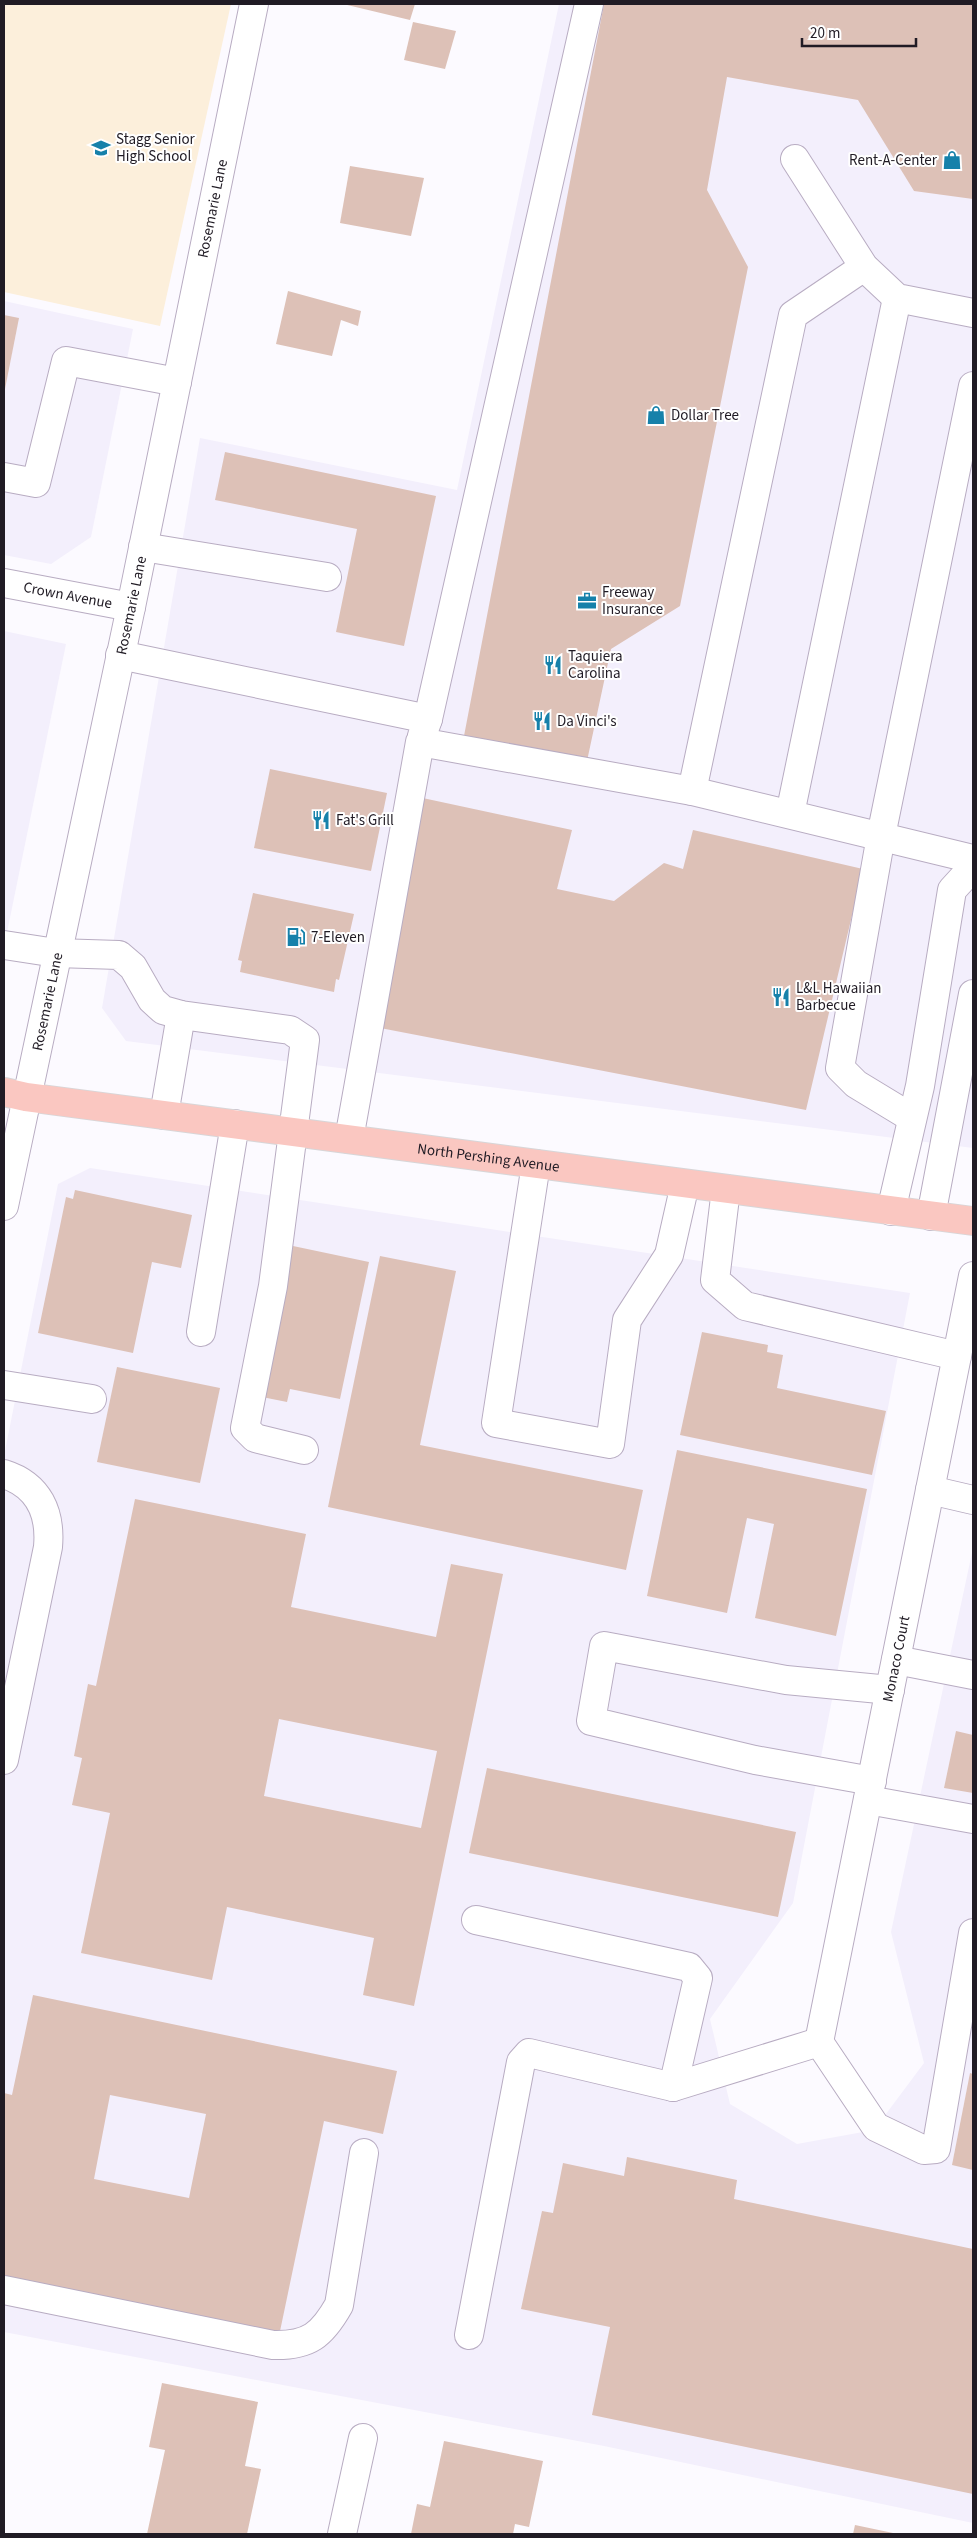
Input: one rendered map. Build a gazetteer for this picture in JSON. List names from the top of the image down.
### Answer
{
  "streets": {
    "main road": ["North Pershing Avenue"],
    "street": ["Rosemarie Lane", "Crown Avenue", "Monaco Court"]
  },
  "crossings": [
    ["Rosemarie Lane", "Crown Avenue"],
    ["Rosemarie Lane", "North Pershing Avenue"]
  ],
  "places": {
    "school or university": ["Stagg Senior High School"],
    "shop": ["Rent-A-Center", "Dollar Tree"],
    "office": ["Freeway Insurance"],
    "restaurant": [
      "Taquiera Carolina",
      "Da Vinci's",
      "Fat's Grill",
      "L&L Hawaiian Barbecue"
    ],
    "fuel station": ["7-Eleven"]
  },
  "scale_bar": "20 m"
}
